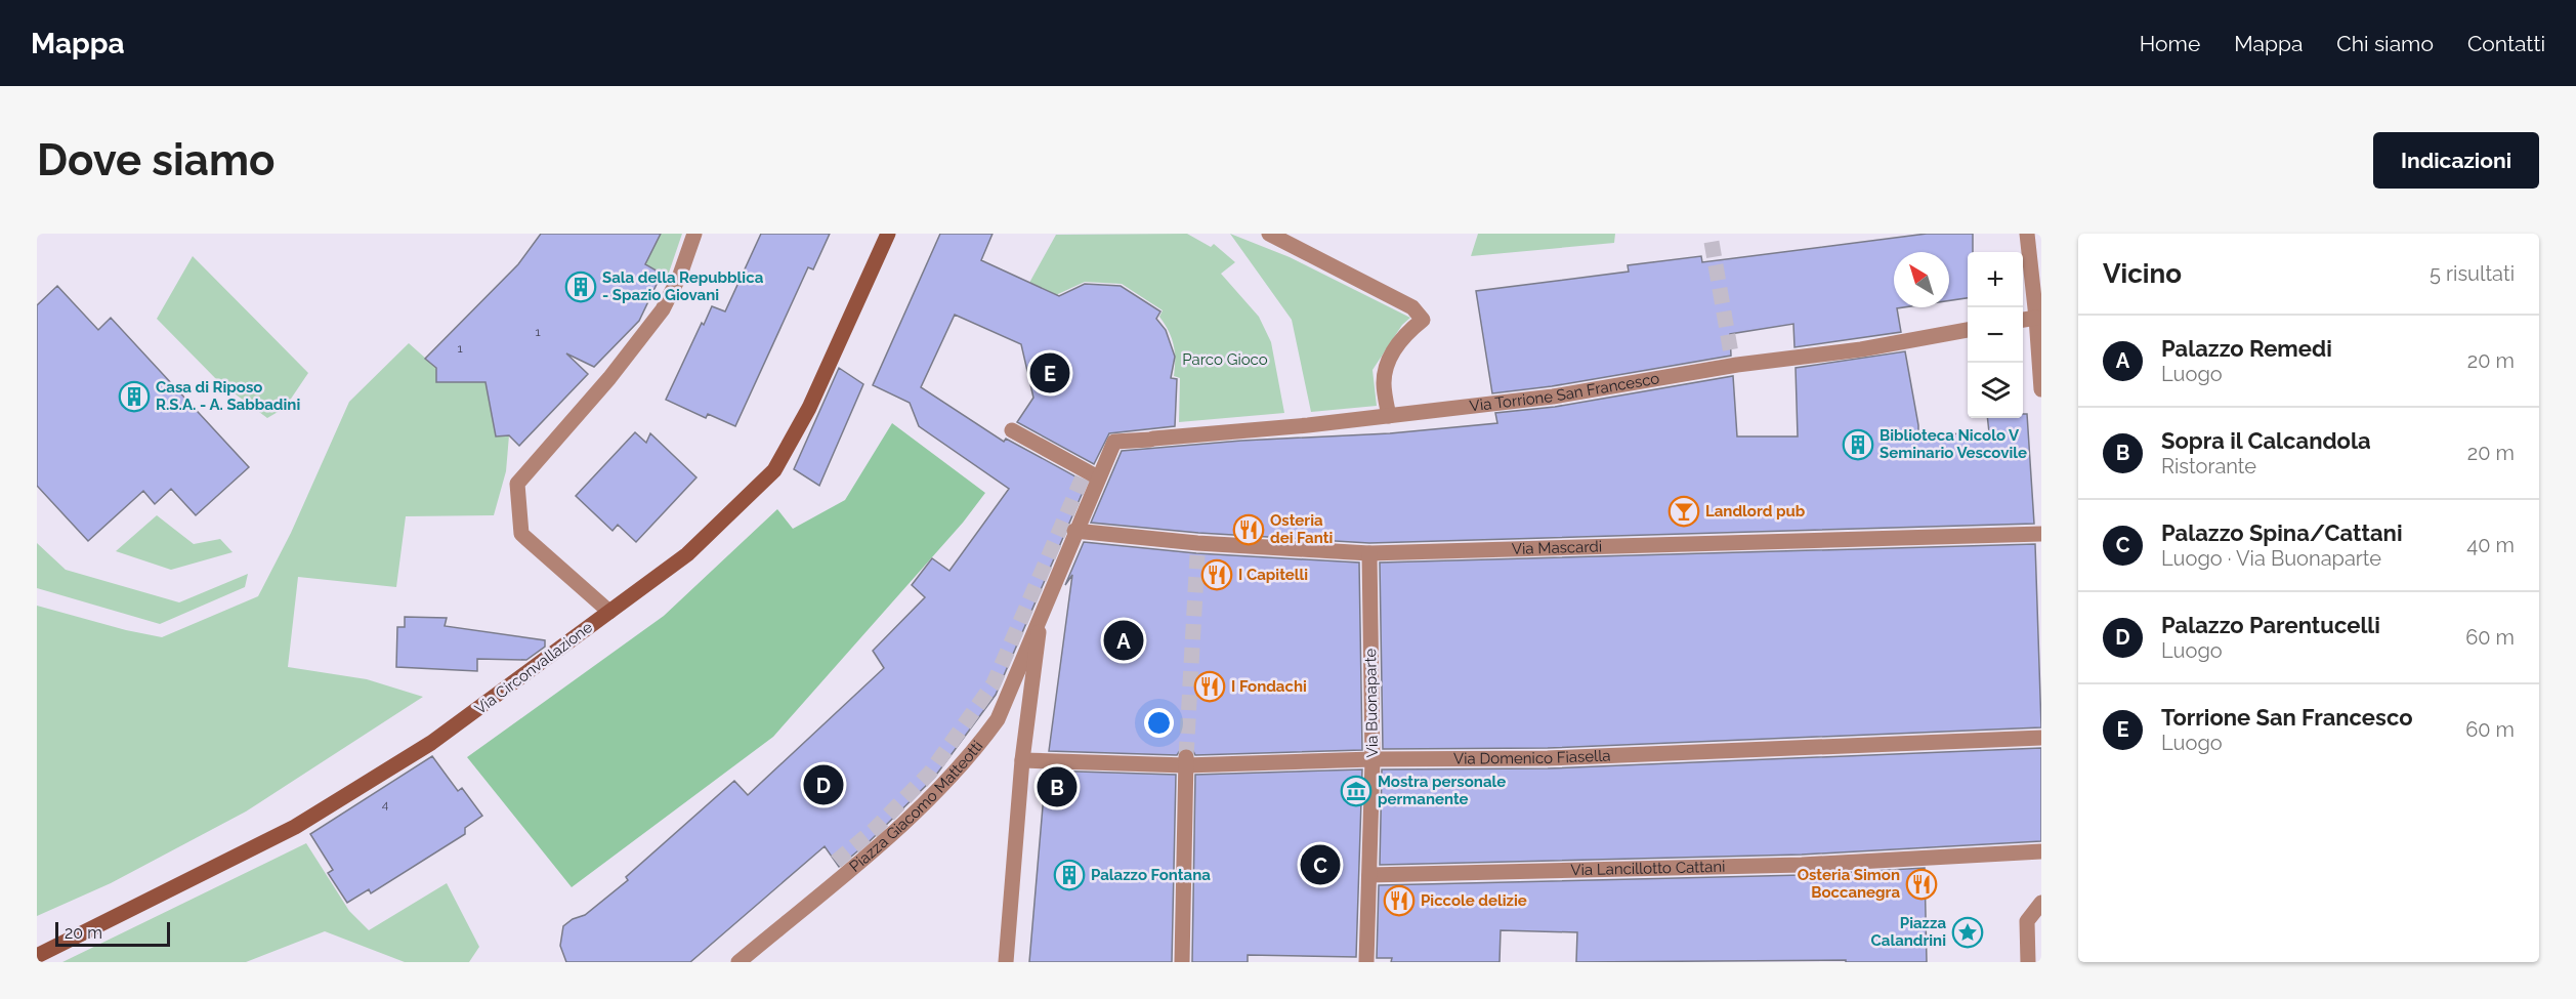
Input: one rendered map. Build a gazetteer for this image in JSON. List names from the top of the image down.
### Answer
{
  "streets": {
    "street": [
      "Via Torrione San Francesco",
      "Via Mascardi",
      "Via Circonvallazione",
      "Via Buonaparte",
      "Via Domenico Fiasella",
      "Piazza Giacomo Matteotti",
      "Via Lancillotto Cattani"
    ]
  },
  "crossings": [
    ["Via Torrione San Francesco", "Via Mascardi"],
    ["Via Torrione San Francesco", "Piazza Giacomo Matteotti"],
    ["Via Mascardi", "Via Buonaparte"],
    ["Via Mascardi", "Piazza Giacomo Matteotti"],
    ["Via Buonaparte", "Via Domenico Fiasella"],
    ["Via Buonaparte", "Via Lancillotto Cattani"],
    ["Via Domenico Fiasella", "Piazza Giacomo Matteotti"]
  ],
  "parks": ["Parco Gioco"],
  "places": {
    "building": [
      "Sala della Repubblica - Spazio Giovani",
      "Casa di Riposo R.S.A. - A. Sabbadini",
      "Biblioteca Nicolo V Seminario Vescovile",
      "Palazzo Fontana"
    ],
    "bar": ["Landlord pub"],
    "restaurant": [
      "Osteria dei Fanti",
      "I Capitelli",
      "I Fondachi",
      "Osteria Simon Boccanegra",
      "Piccole delizie"
    ],
    "museum": ["Mostra personale permanente"],
    "place": ["Piazza Calandrini"]
  },
  "house_numbers": ["1", "1", "4"],
  "scale_bar": "20 m",
  "north": "top left",
  "page": {
    "header": "Mappa",
    "nav": [
      "Home",
      "Mappa",
      "Chi siamo",
      "Contatti"
    ],
    "buttons": "Indicazioni",
    "title": "Dove siamo",
    "heading": ["Vicino", "5 risultati"],
    "map_buttons": ["+", "−"],
    "list": [
      {
        "mark": "A",
        "name": "Palazzo Remedi",
        "note": "Luogo",
        "value": "20 m"
      },
      {
        "mark": "B",
        "name": "Sopra il Calcandola",
        "note": "Ristorante",
        "value": "20 m"
      },
      {
        "mark": "C",
        "name": "Palazzo Spina/Cattani",
        "note": "Luogo · Via Buonaparte",
        "value": "40 m"
      },
      {
        "mark": "D",
        "name": "Palazzo Parentucelli",
        "note": "Luogo",
        "value": "60 m"
      },
      {
        "mark": "E",
        "name": "Torrione San Francesco",
        "note": "Luogo",
        "value": "60 m"
      }
    ],
    "pins": [
      "E",
      "A",
      "D",
      "B",
      "C"
    ],
    "scale": "20 m"
  }
}
